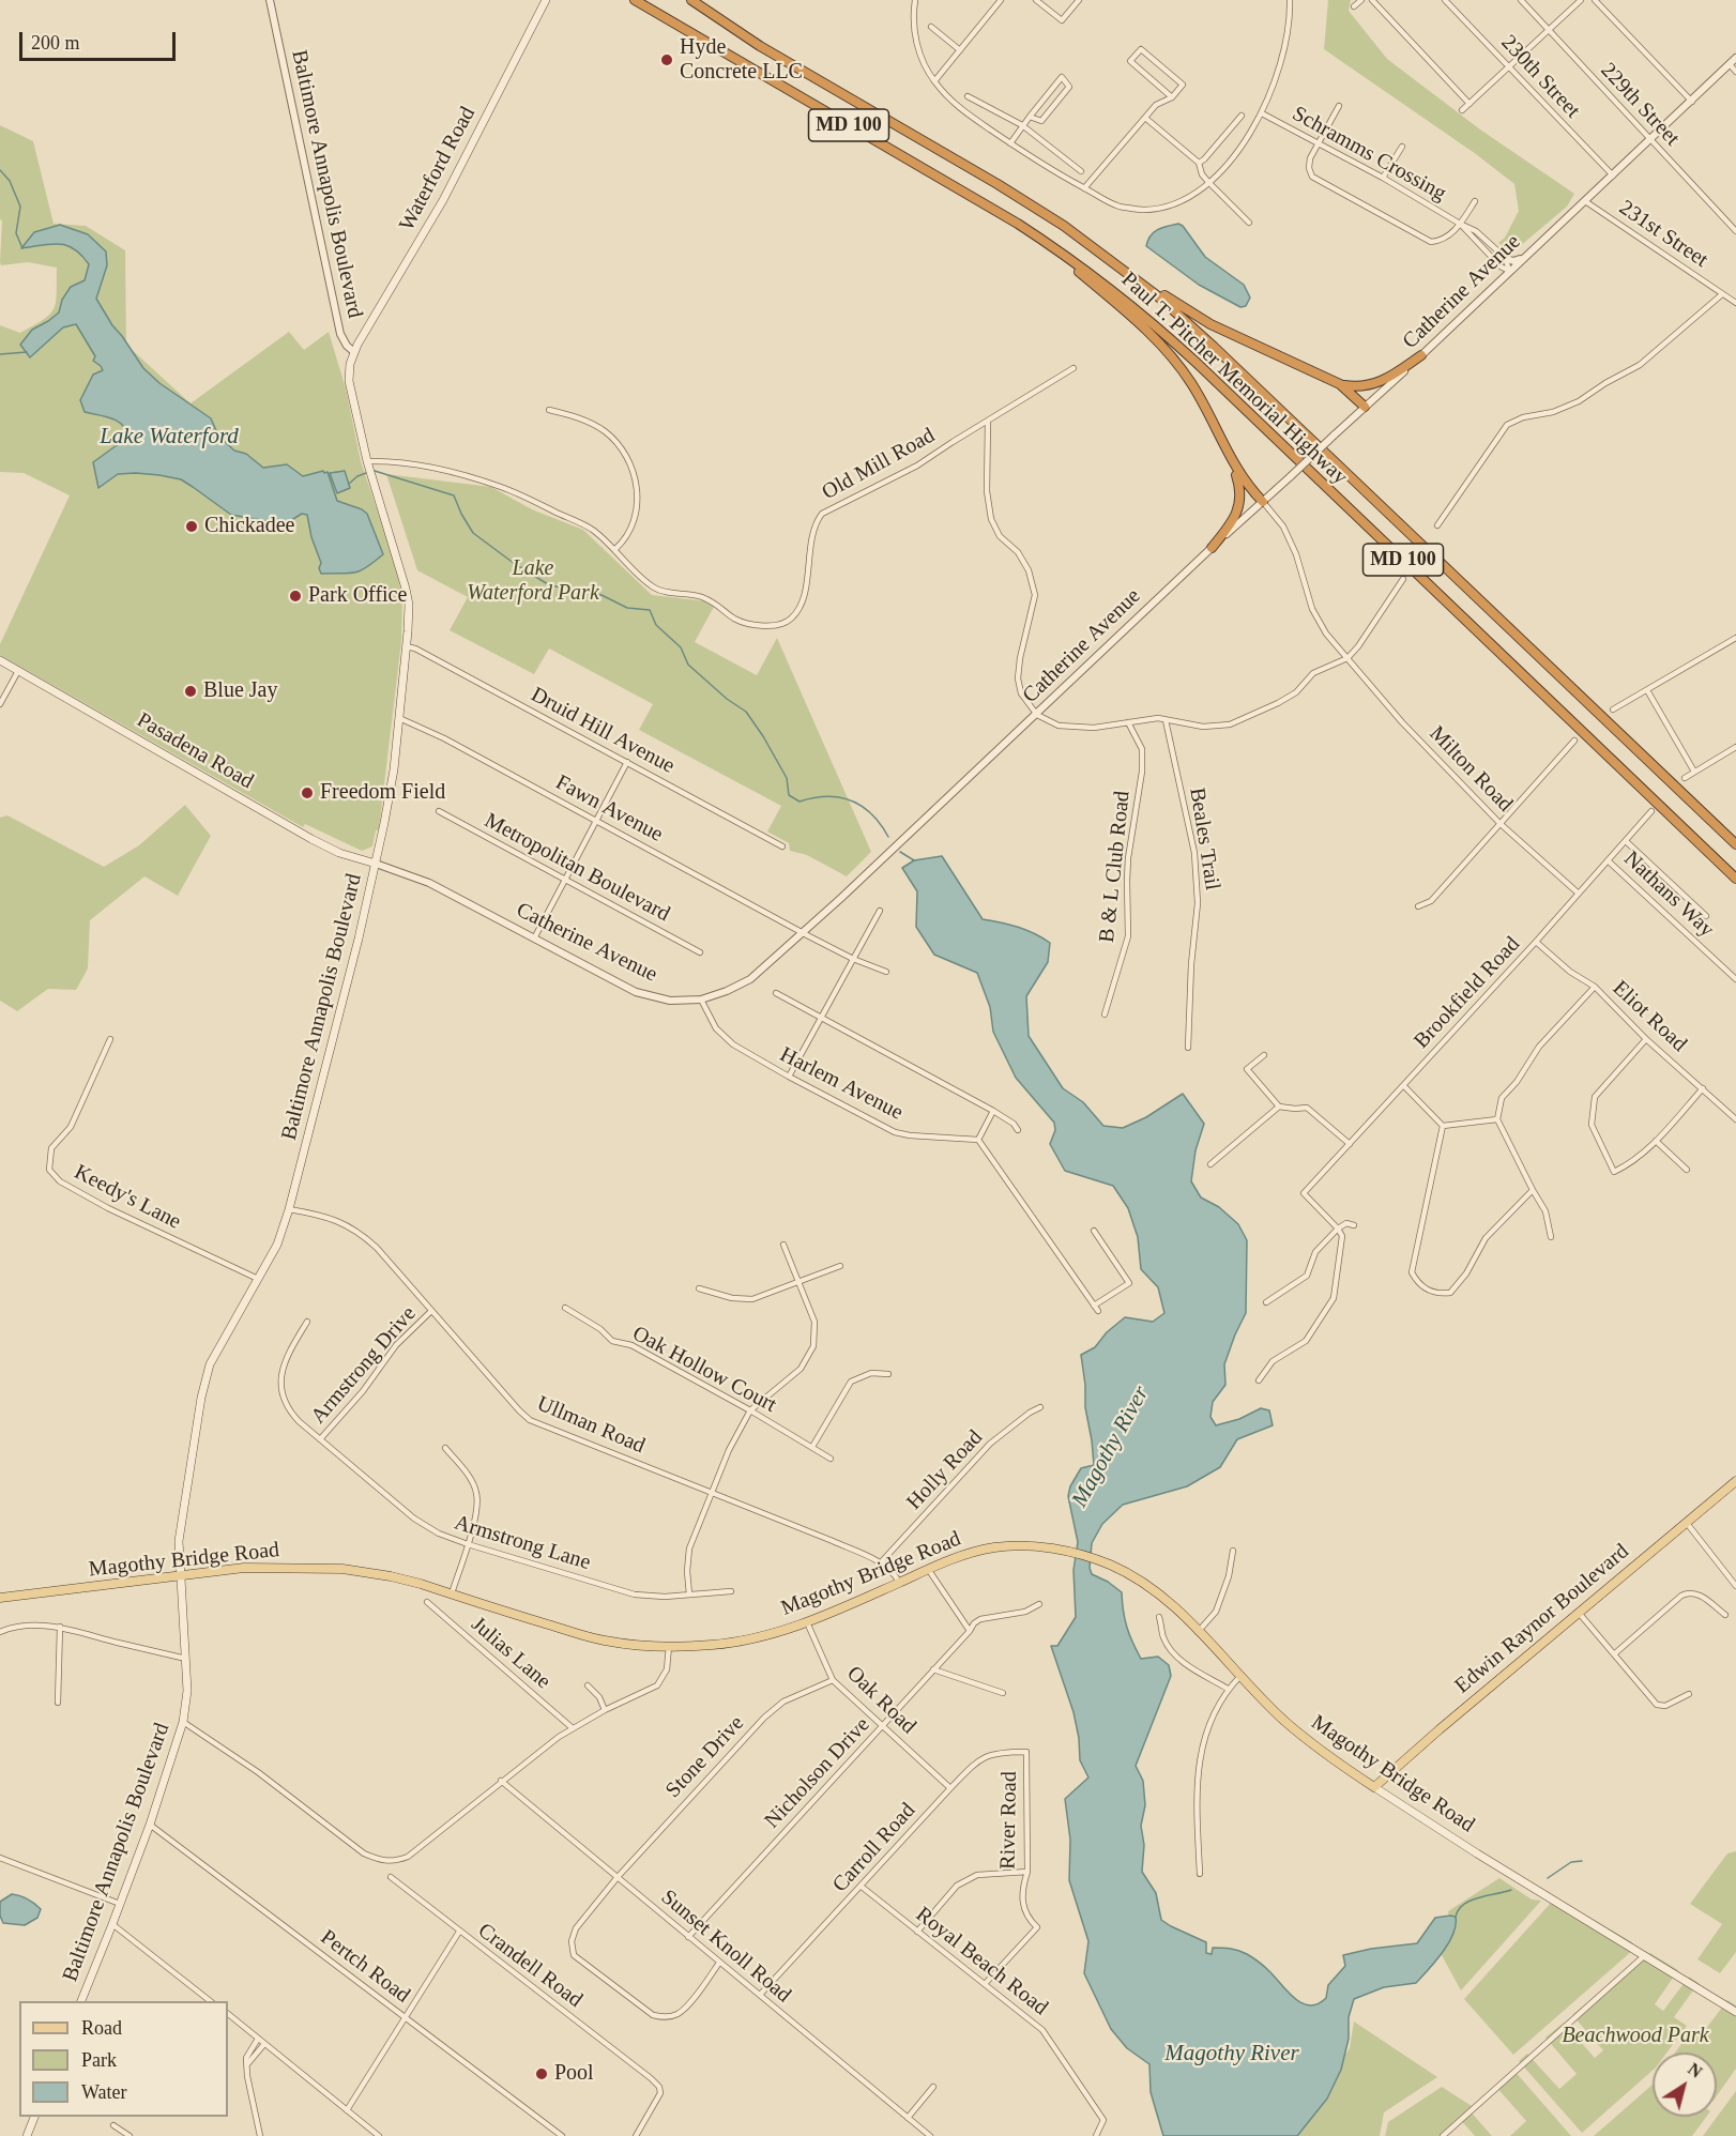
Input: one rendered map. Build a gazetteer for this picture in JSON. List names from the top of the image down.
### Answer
{
  "streets": {
    "highway": ["MD 100", "Paul T. Pitcher Memorial Highway"],
    "main road": [
      "Waterford Road",
      "Baltimore Annapolis Boulevard",
      "Pasadena Road",
      "Magothy Bridge Road",
      "Edwin Raynor Boulevard"
    ],
    "street": [
      "230th Street",
      "229th Street",
      "Schramms Crossing",
      "231st Street",
      "Catherine Avenue",
      "Old Mill Road",
      "Druid Hill Avenue",
      "Milton Road",
      "Fawn Avenue",
      "Beales Trail",
      "B & L Club Road",
      "Metropolitan Boulevard",
      "Nathans Way",
      "Brookfield Road",
      "Eliot Road",
      "Harlem Avenue",
      "Keedy's Lane",
      "Armstrong Drive",
      "Oak Hollow Court",
      "Ullman Road",
      "Holly Road",
      "Armstrong Lane",
      "Julias Lane",
      "Oak Road",
      "Stone Drive",
      "Nicholson Drive",
      "River Road",
      "Carroll Road",
      "Sunset Knoll Road",
      "Royal Beach Road",
      "Crandell Road",
      "Pertch Road"
    ]
  },
  "crossings": [
    ["230th Street", "Catherine Avenue"],
    ["229th Street", "Catherine Avenue"],
    ["Schramms Crossing", "Catherine Avenue"],
    ["Waterford Road", "Baltimore Annapolis Boulevard"],
    ["Baltimore Annapolis Boulevard", "Catherine Avenue"],
    ["Baltimore Annapolis Boulevard", "Old Mill Road"],
    ["Baltimore Annapolis Boulevard", "Druid Hill Avenue"],
    ["Baltimore Annapolis Boulevard", "Pasadena Road"],
    ["Baltimore Annapolis Boulevard", "Fawn Avenue"],
    ["Baltimore Annapolis Boulevard", "Keedy's Lane"],
    ["Baltimore Annapolis Boulevard", "Ullman Road"],
    ["Baltimore Annapolis Boulevard", "Magothy Bridge Road"],
    ["Baltimore Annapolis Boulevard", "Pertch Road"],
    ["231st Street", "Catherine Avenue"],
    ["Catherine Avenue", "Pasadena Road"],
    ["Catherine Avenue", "Milton Road"],
    ["Catherine Avenue", "Fawn Avenue"],
    ["Catherine Avenue", "Harlem Avenue"],
    ["Milton Road", "Brookfield Road"],
    ["Nathans Way", "Brookfield Road"],
    ["Brookfield Road", "Eliot Road"],
    ["Armstrong Drive", "Ullman Road"],
    ["Armstrong Drive", "Armstrong Lane"],
    ["Ullman Road", "Holly Road"],
    ["Ullman Road", "Magothy Bridge Road"],
    ["Magothy Bridge Road", "Edwin Raynor Boulevard"],
    ["Magothy Bridge Road", "Oak Road"],
    ["Oak Road", "Stone Drive"],
    ["Oak Road", "Nicholson Drive"],
    ["Oak Road", "Carroll Road"],
    ["Stone Drive", "Sunset Knoll Road"],
    ["Nicholson Drive", "Sunset Knoll Road"],
    ["River Road", "Carroll Road"],
    ["River Road", "Royal Beach Road"],
    ["Carroll Road", "Sunset Knoll Road"],
    ["Carroll Road", "Royal Beach Road"]
  ],
  "water": ["Lake Waterford", "Magothy River"],
  "parks": ["Lake Waterford Park", "Beachwood Park"],
  "places": [
    "Hyde Concrete LLC",
    "Chickadee",
    "Park Office",
    "Blue Jay",
    "Freedom Field",
    "Pool"
  ],
  "legend": ["Road", "Park", "Water"],
  "scale_bar": "200 m",
  "north": "top right"
}
